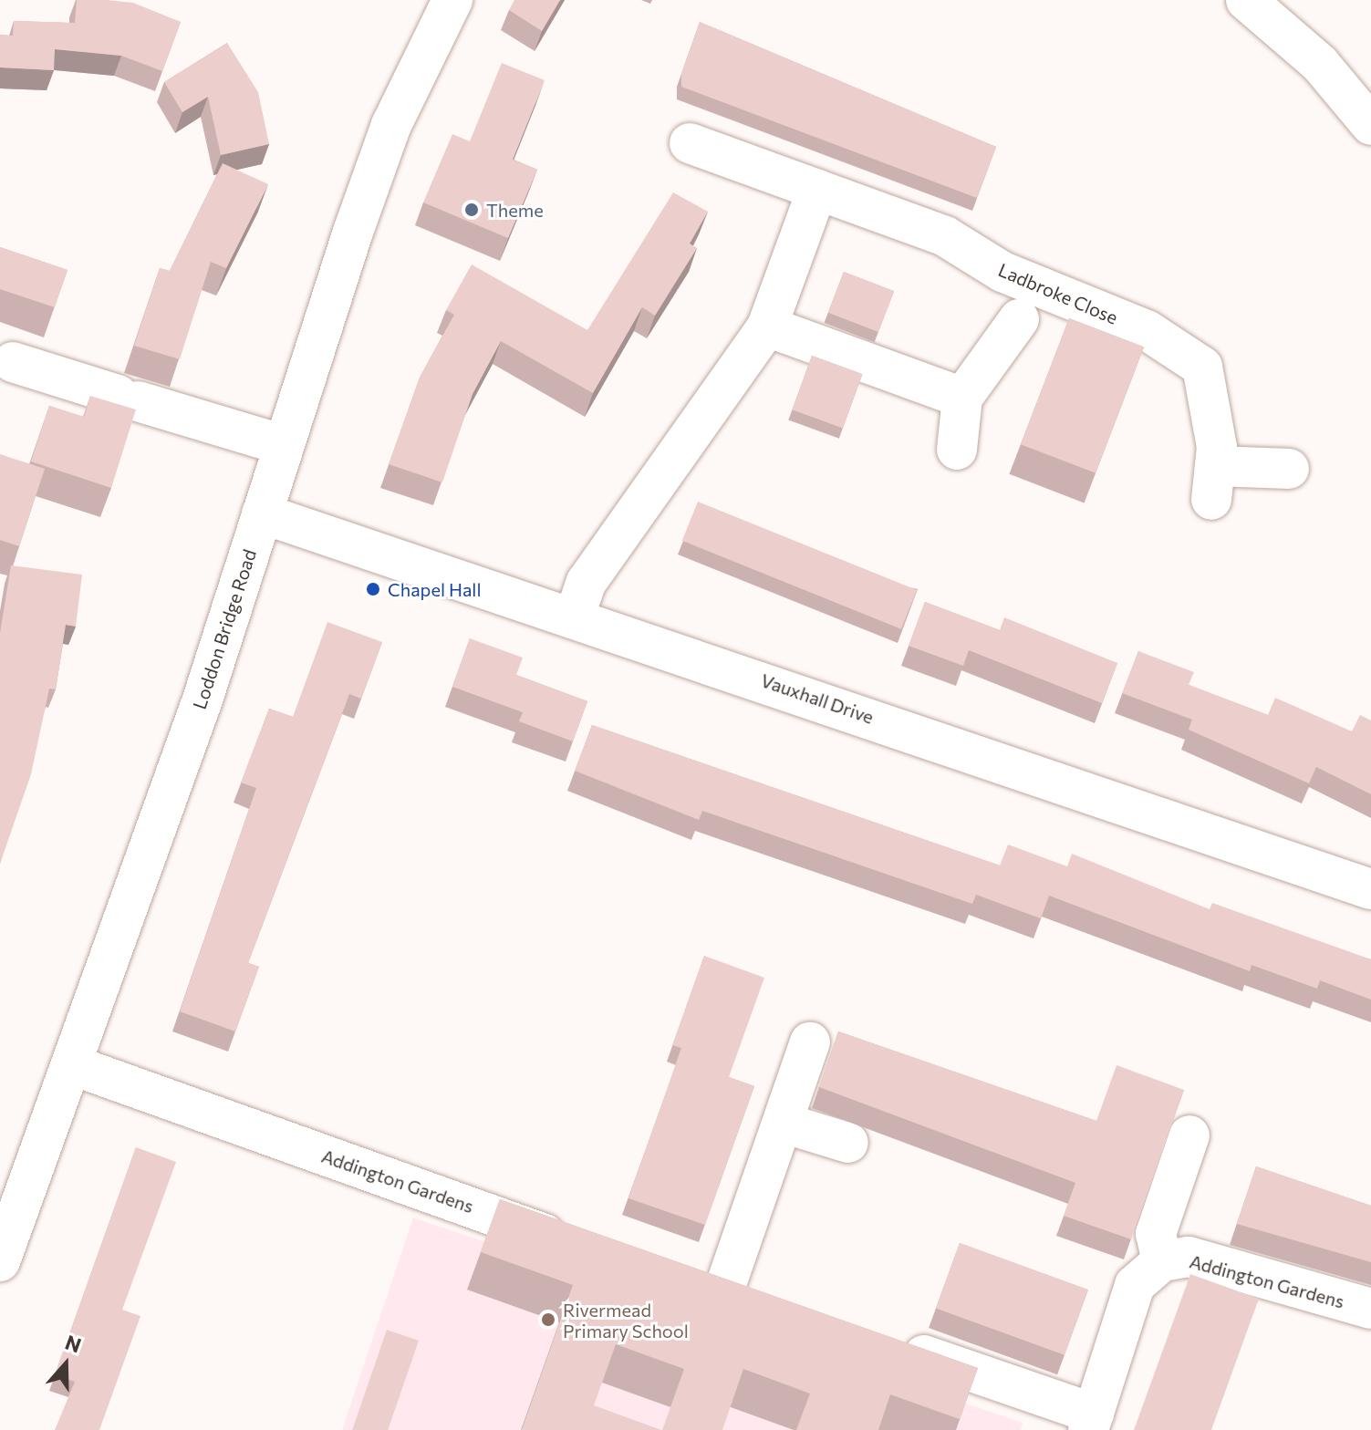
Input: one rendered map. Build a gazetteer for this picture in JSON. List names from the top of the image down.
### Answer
{
  "streets": {
    "street": [
      "Ladbroke Close",
      "Loddon Bridge Road",
      "Vauxhall Drive",
      "Addington Gardens"
    ]
  },
  "crossings": [
    ["Loddon Bridge Road", "Vauxhall Drive"],
    ["Loddon Bridge Road", "Addington Gardens"]
  ],
  "places": ["Theme", "Chapel Hall", "Rivermead Primary School"],
  "north": "top"
}
